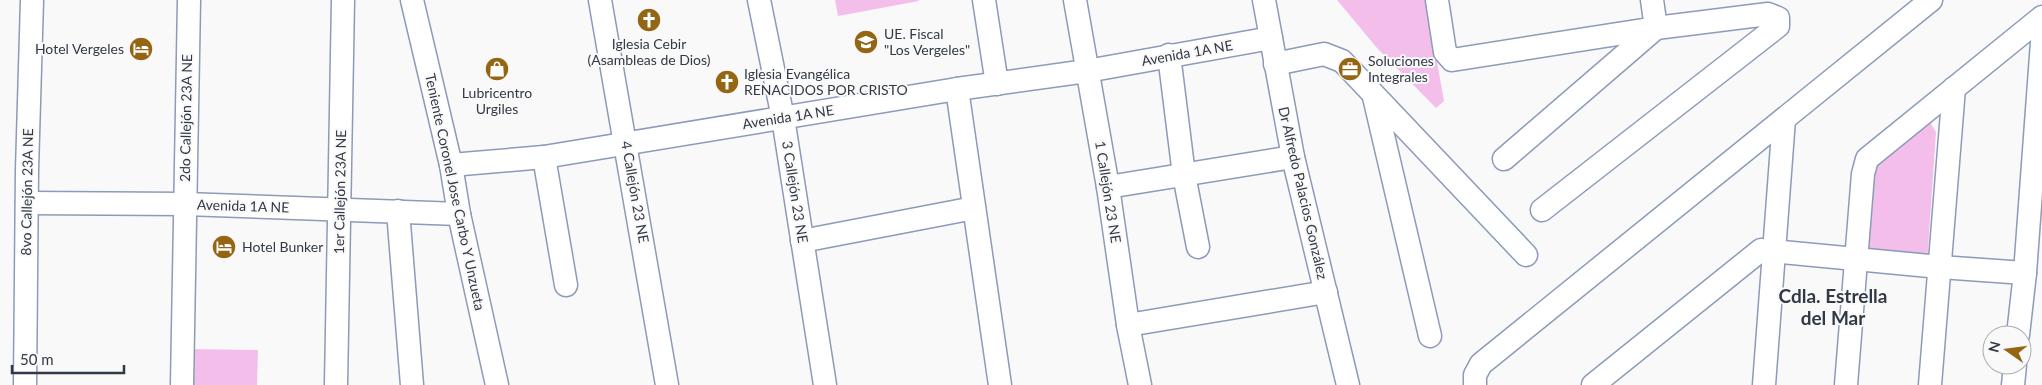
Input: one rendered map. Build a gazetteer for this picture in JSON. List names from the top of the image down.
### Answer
{
  "streets": {
    "street": [
      "Avenida 1A NE",
      "2do Callejón 23A NE",
      "8vo Callejón 23A NE",
      "1er Callejón 23A NE",
      "Teniente Coronel Jose Carbo Y Unzueta",
      "4 Callejón 23 NE",
      "3 Callejón 23 NE",
      "1 Callejón 23 NE",
      "Dr Alfredo Palacios González"
    ]
  },
  "crossings": [
    ["Avenida 1A NE", "2do Callejón 23A NE"],
    ["Avenida 1A NE", "8vo Callejón 23A NE"],
    ["Avenida 1A NE", "1er Callejón 23A NE"],
    ["Avenida 1A NE", "Teniente Coronel Jose Carbo Y Unzueta"],
    ["Avenida 1A NE", "4 Callejón 23 NE"],
    ["Avenida 1A NE", "3 Callejón 23 NE"],
    ["Avenida 1A NE", "1 Callejón 23 NE"],
    ["Avenida 1A NE", "Dr Alfredo Palacios González"]
  ],
  "districts": ["Cdla. Estrella del Mar"],
  "places": {
    "church": ["Iglesia Cebir (Asambleas de Dios)", "Iglesia Evangélica RENACIDOS POR CRISTO"],
    "school or university": ["UE. Fiscal \"Los Vergeles\""],
    "hotel": ["Hotel Vergeles", "Hotel Bunker"],
    "shop": ["Lubricentro Urgiles"],
    "office": ["Soluciones Integrales"]
  },
  "scale_bar": "50 m",
  "north": "left"
}
